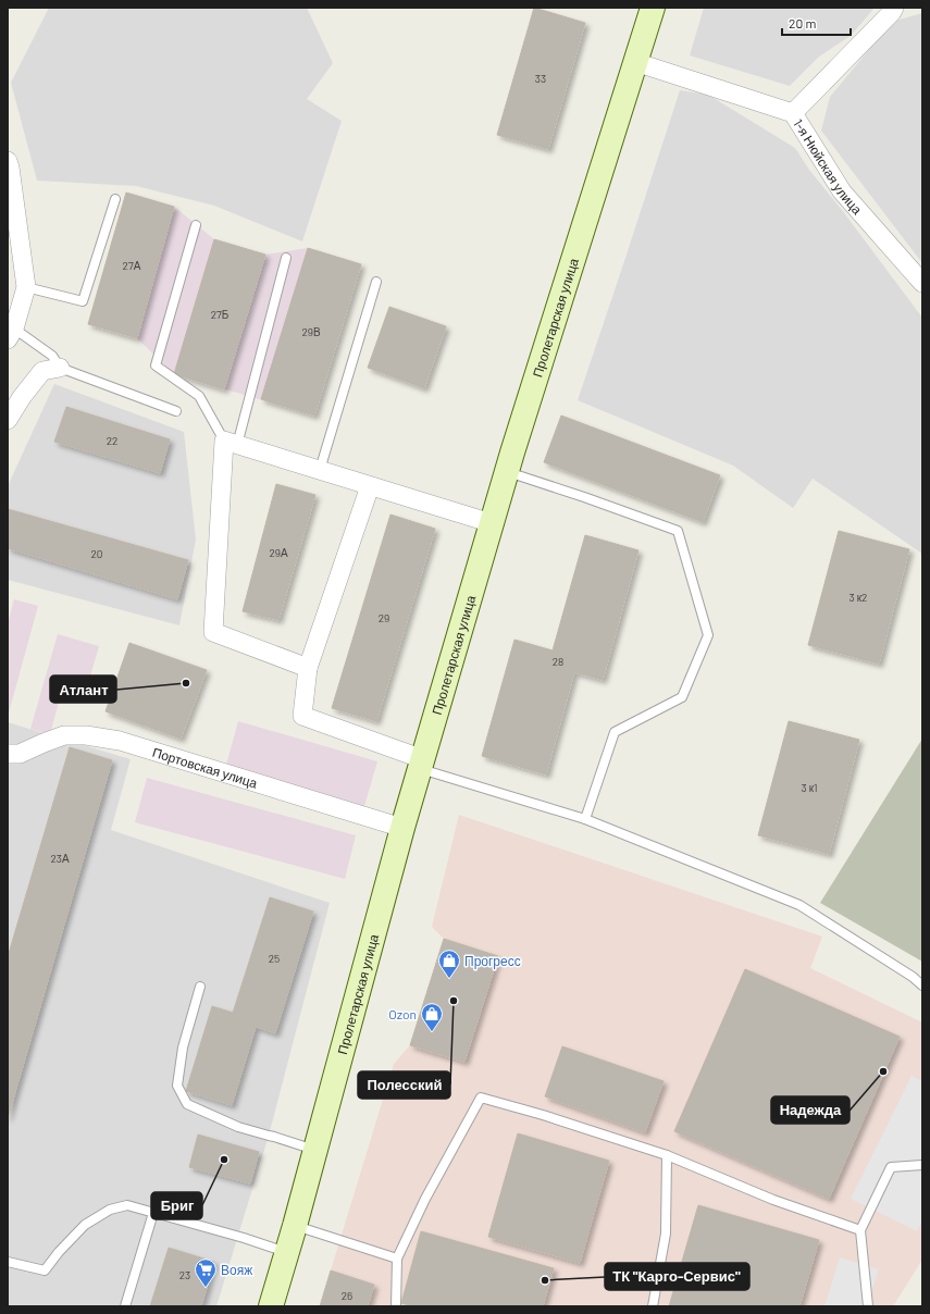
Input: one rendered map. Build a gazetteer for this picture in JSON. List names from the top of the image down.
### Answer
{
  "streets": {
    "street": ["1-я Нюйская улица", "Пролетарская улица", "Портовская улица"]
  },
  "crossings": [
    ["1-я Нюйская улица", "Пролетарская улица"],
    ["Пролетарская улица", "Портовская улица"]
  ],
  "places": {
    "other": [
      "Атлант",
      "Полесский",
      "Надежда",
      "Бриг",
      "ТК \"Карго-Сервис\""
    ],
    "shop": ["Прогресс", "Ozon"],
    "supermarket": ["Вояж"]
  },
  "house_numbers": [
    "33",
    "27А",
    "27Б",
    "29В",
    "22",
    "29А",
    "20",
    "3 к2",
    "29",
    "28",
    "3 к1",
    "23А",
    "25",
    "23",
    "26"
  ],
  "scale_bar": "20 m"
}
